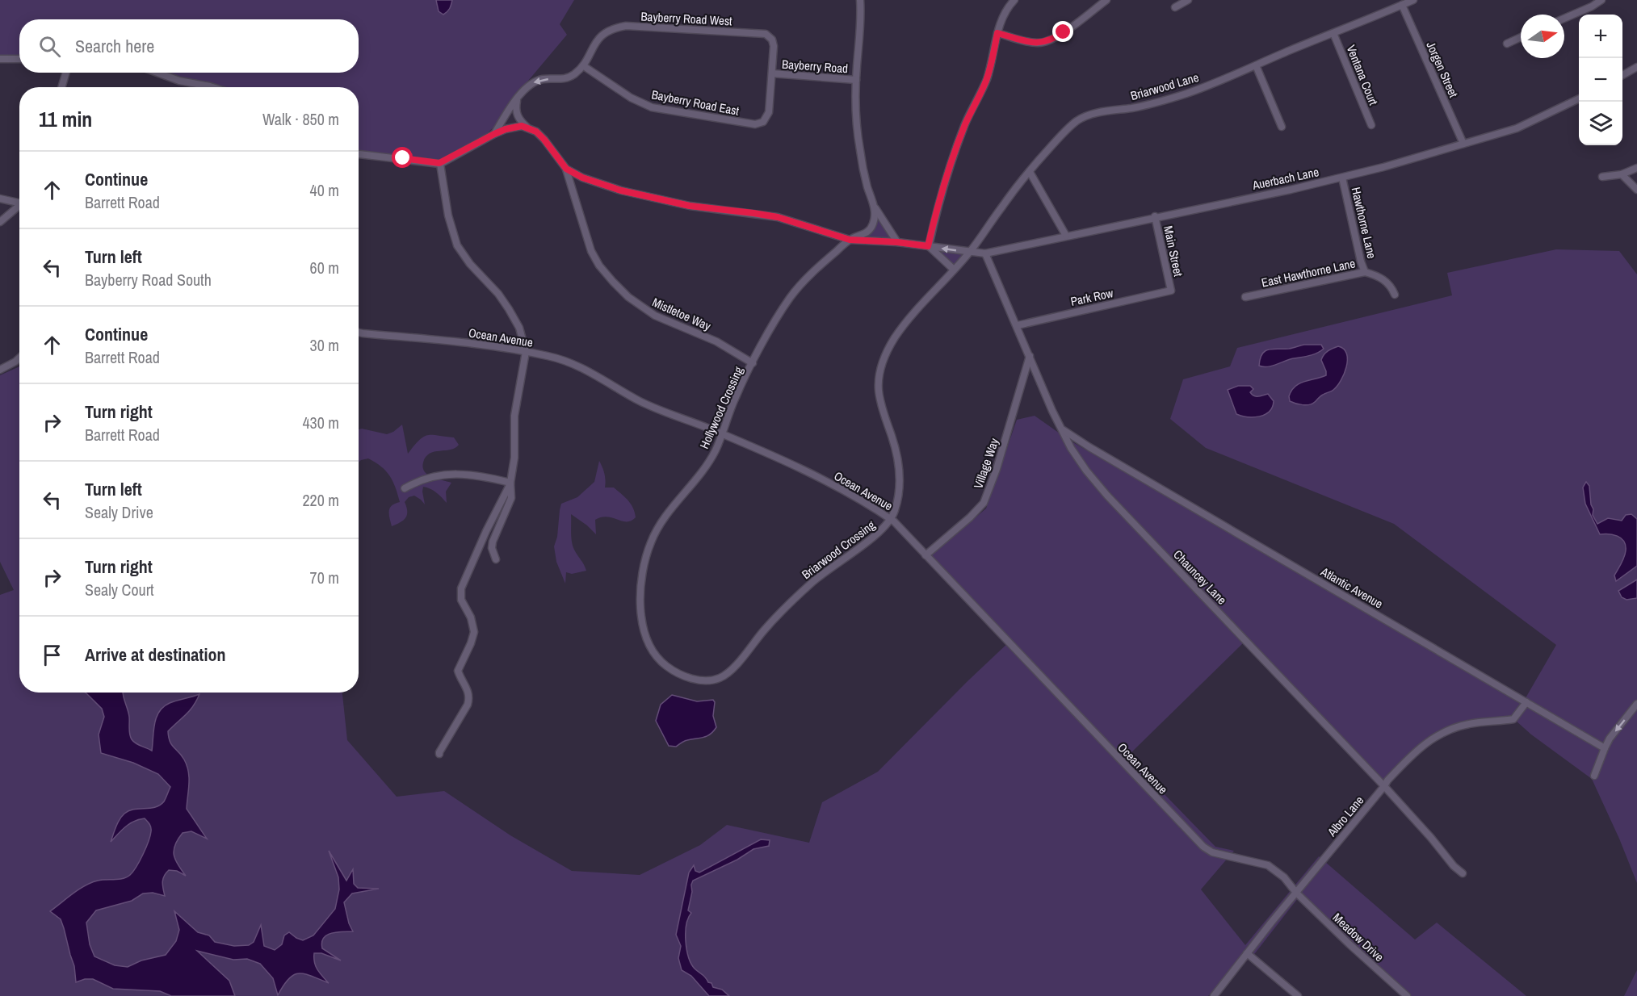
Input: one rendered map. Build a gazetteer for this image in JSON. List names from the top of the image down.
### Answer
{
  "streets": {
    "street": [
      "Bayberry Road West",
      "Bayberry Road",
      "Jorgen Street",
      "Ventana Court",
      "Briarwood Lane",
      "Bayberry Road East",
      "Auerbach Lane",
      "Hawthorne Lane",
      "Main Street",
      "East Hawthorne Lane",
      "Park Row",
      "Mistletoe Way",
      "Ocean Avenue",
      "Hollywood Crossing",
      "Village Way",
      "Briarwood Crossing",
      "Chauncey Lane",
      "Atlantic Avenue",
      "Albro Lane",
      "Meadow Drive"
    ]
  },
  "crossings": [
    ["Bayberry Road West", "Bayberry Road"],
    ["Bayberry Road West", "Bayberry Road East"],
    ["Bayberry Road", "Bayberry Road East"],
    ["Jorgen Street", "Briarwood Lane"],
    ["Jorgen Street", "Auerbach Lane"],
    ["Ventana Court", "Briarwood Lane"],
    ["Briarwood Lane", "Briarwood Crossing"],
    ["Auerbach Lane", "Hawthorne Lane"],
    ["Auerbach Lane", "Main Street"],
    ["Auerbach Lane", "Chauncey Lane"],
    ["Hawthorne Lane", "East Hawthorne Lane"],
    ["Main Street", "Park Row"],
    ["Park Row", "Chauncey Lane"],
    ["Mistletoe Way", "Hollywood Crossing"],
    ["Ocean Avenue", "Hollywood Crossing"],
    ["Ocean Avenue", "Village Way"],
    ["Ocean Avenue", "Briarwood Crossing"],
    ["Ocean Avenue", "Albro Lane"],
    ["Ocean Avenue", "Meadow Drive"],
    ["Hollywood Crossing", "Briarwood Crossing"],
    ["Village Way", "Chauncey Lane"],
    ["Chauncey Lane", "Atlantic Avenue"],
    ["Chauncey Lane", "Albro Lane"],
    ["Atlantic Avenue", "Albro Lane"],
    ["Albro Lane", "Meadow Drive"]
  ],
  "north": "right",
  "page": {
    "map_buttons": ["+", "−"],
    "search": "Search here",
    "heading": ["11 min", "Walk · 850 m"],
    "list": [
      ["Continue", "Barrett Road", "40 m"],
      ["Turn left", "Bayberry Road South", "60 m"],
      ["Continue", "Barrett Road", "30 m"],
      ["Turn right", "Barrett Road", "430 m"],
      ["Turn left", "Sealy Drive", "220 m"],
      ["Turn right", "Sealy Court", "70 m"],
      "Arrive at destination"
    ]
  }
}
